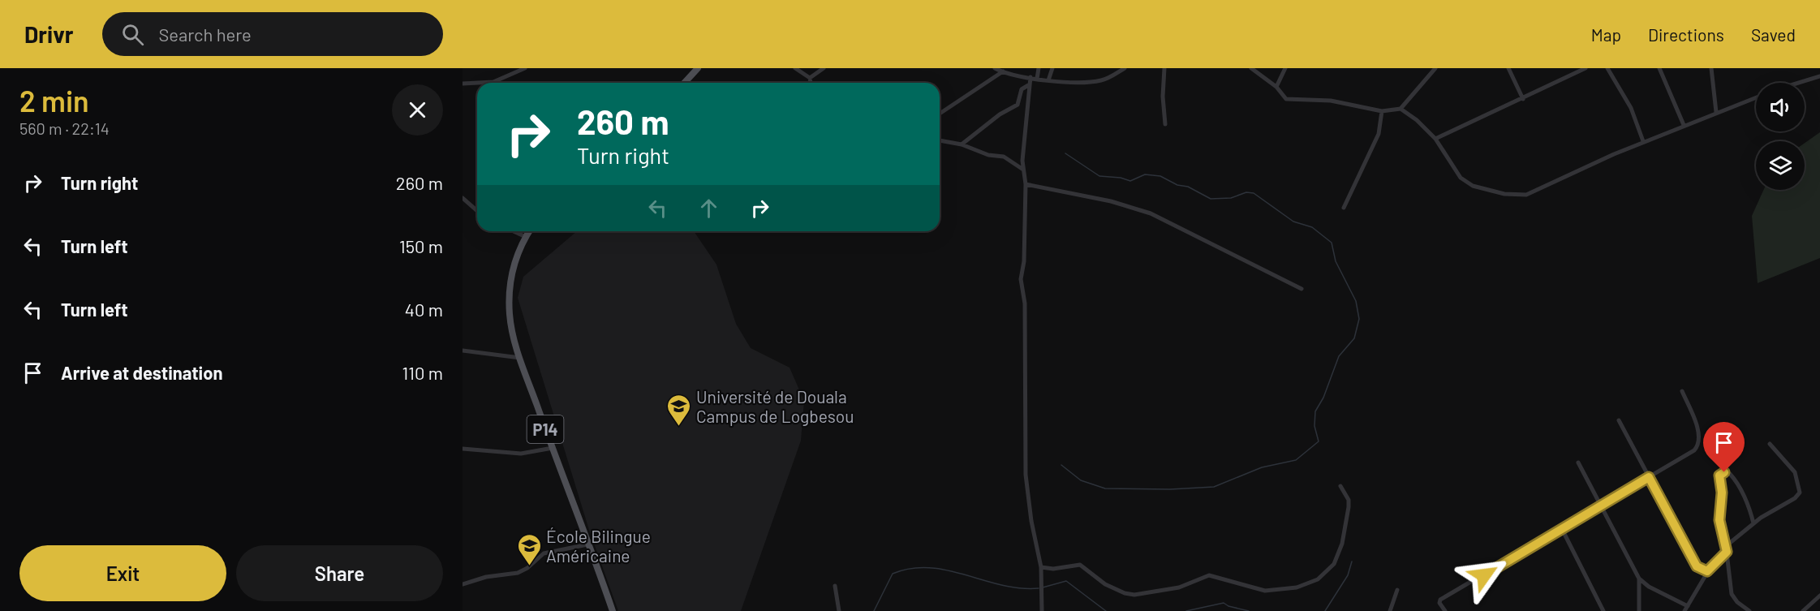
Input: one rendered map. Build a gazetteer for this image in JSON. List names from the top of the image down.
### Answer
{
  "streets": {
    "main road": ["P14"]
  },
  "places": {
    "school or university": ["Université de Douala Campus de Logbesou", "École Bilingue Américaine"]
  },
  "page": {
    "header": "Drivr",
    "search": "Search here",
    "nav": ["Map", "Directions", "Saved"],
    "heading": ["2 min", "560 m · 22:14"],
    "turn": ["260 m", "Turn right"],
    "list": [
      {
        "name": "Turn right",
        "value": "260 m"
      },
      {
        "name": "Turn left",
        "value": "150 m"
      },
      {
        "name": "Turn left",
        "value": "40 m"
      },
      {
        "name": "Arrive at destination",
        "value": "110 m"
      }
    ],
    "buttons": ["Exit", "Share"]
  }
}
